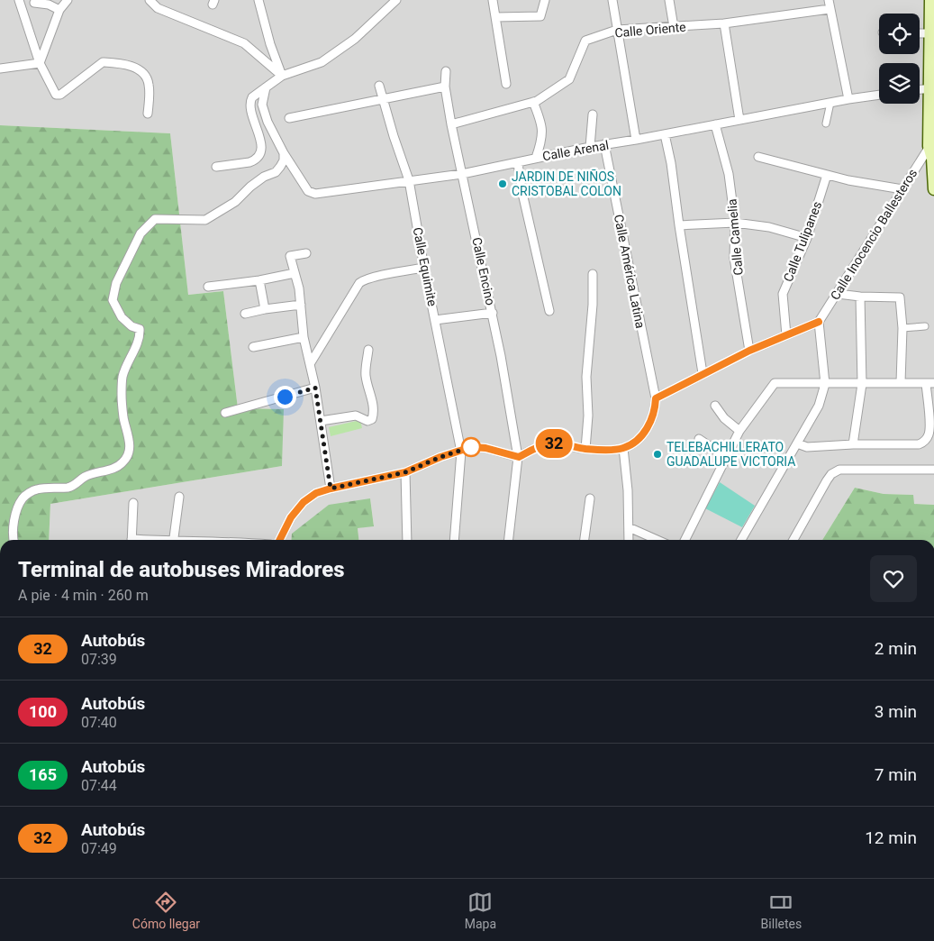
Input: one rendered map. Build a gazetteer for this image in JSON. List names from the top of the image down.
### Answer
{
  "streets": {
    "street": [
      "Calle Oriente",
      "Calle Arenal",
      "Calle Inocencio Ballesteros",
      "Calle Camelia",
      "Calle Tulipanes",
      "Calle Equimite",
      "Calle Encino",
      "Calle América Latina"
    ]
  },
  "crossings": [
    ["Calle Oriente", "Calle Encino"],
    ["Calle Arenal", "Calle Camelia"],
    ["Calle Arenal", "Calle Equimite"],
    ["Calle Arenal", "Calle Encino"],
    ["Calle Arenal", "Calle América Latina"]
  ],
  "places": ["JARDIN DE NIÑOS CRISTOBAL COLON", "TELEBACHILLERATO GUADALUPE VICTORIA"],
  "lines": ["bus line 32"],
  "page": {
    "on_map": "32",
    "heading": ["Terminal de autobuses Miradores", "A pie · 4 min · 260 m"],
    "list": [
      {
        "mark": "32",
        "name": "Autobús",
        "note": "07:39",
        "value": "2 min"
      },
      {
        "mark": "100",
        "name": "Autobús",
        "note": "07:40",
        "value": "3 min"
      },
      {
        "mark": "165",
        "name": "Autobús",
        "note": "07:44",
        "value": "7 min"
      },
      {
        "mark": "32",
        "name": "Autobús",
        "note": "07:49",
        "value": "12 min"
      }
    ],
    "tabs": ["Cómo llegar", "Mapa", "Billetes"]
  }
}
